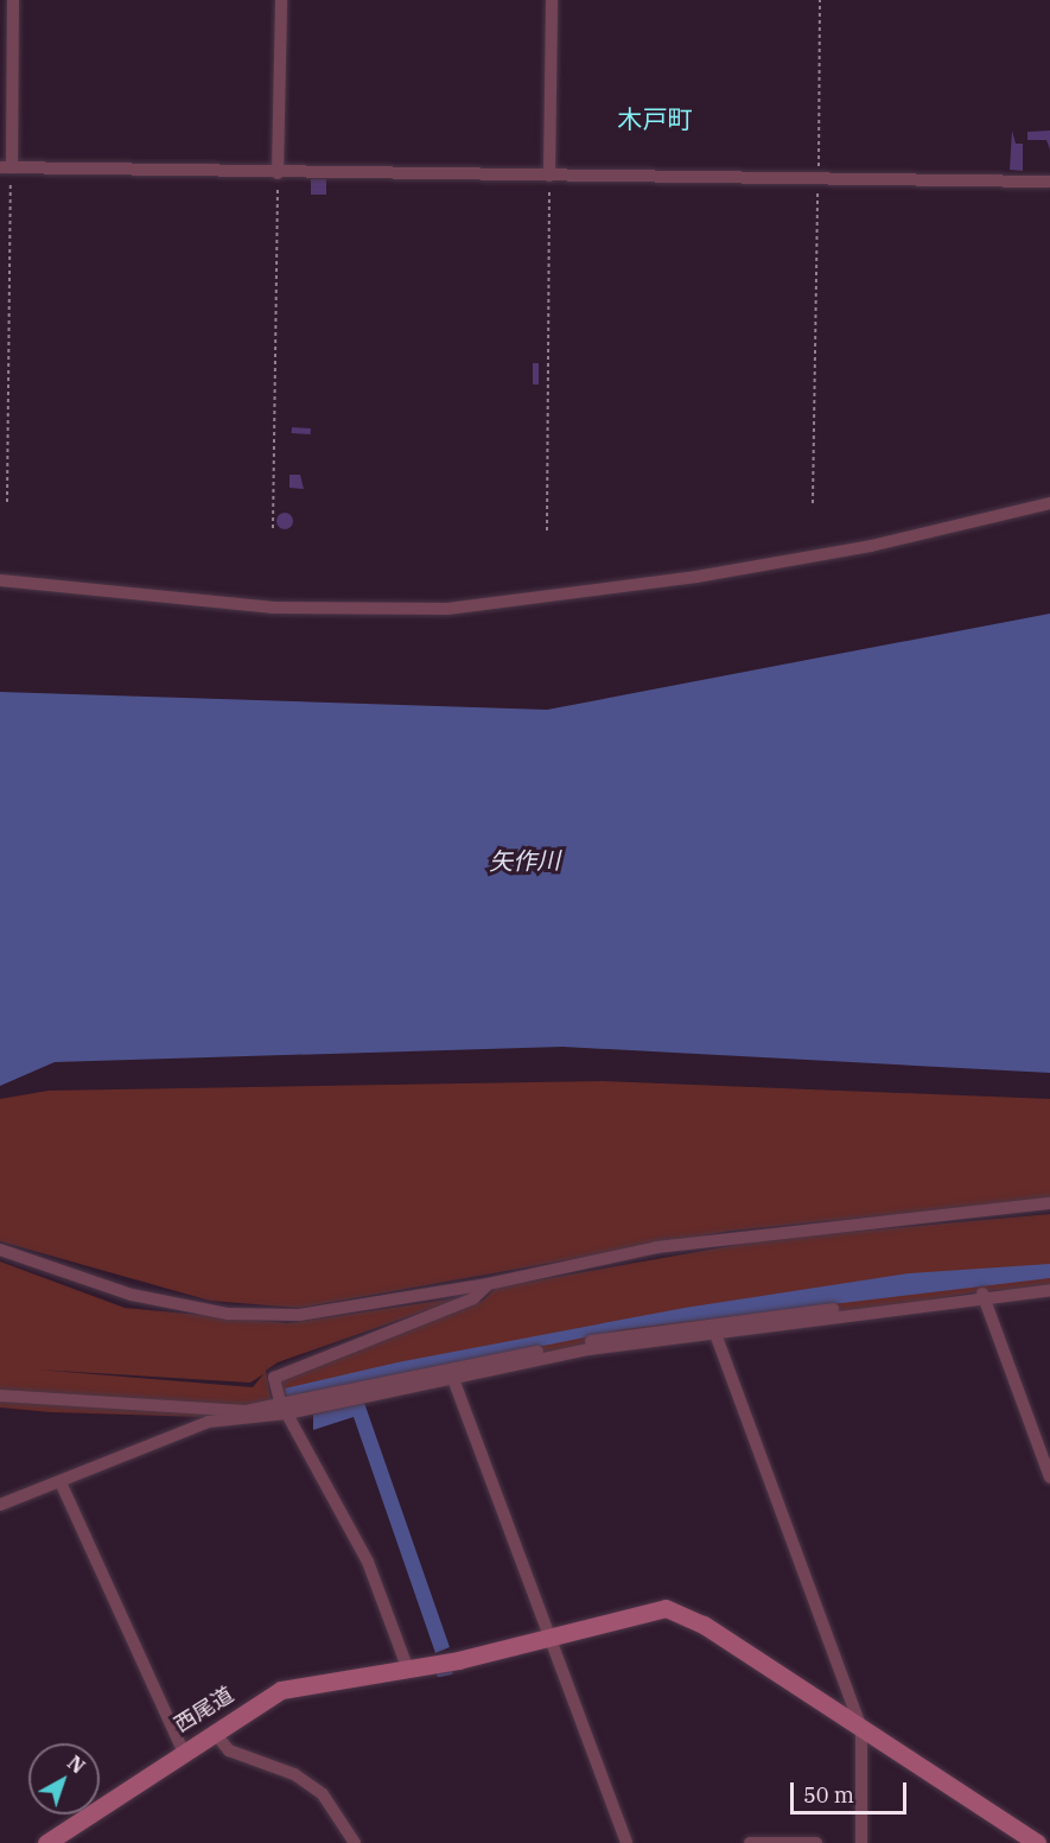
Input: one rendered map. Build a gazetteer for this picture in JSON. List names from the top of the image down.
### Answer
{
  "streets": {
    "street": ["西尾道"]
  },
  "districts": ["木戸町"],
  "water": ["矢作川"],
  "scale_bar": "50 m",
  "north": "top right"
}
